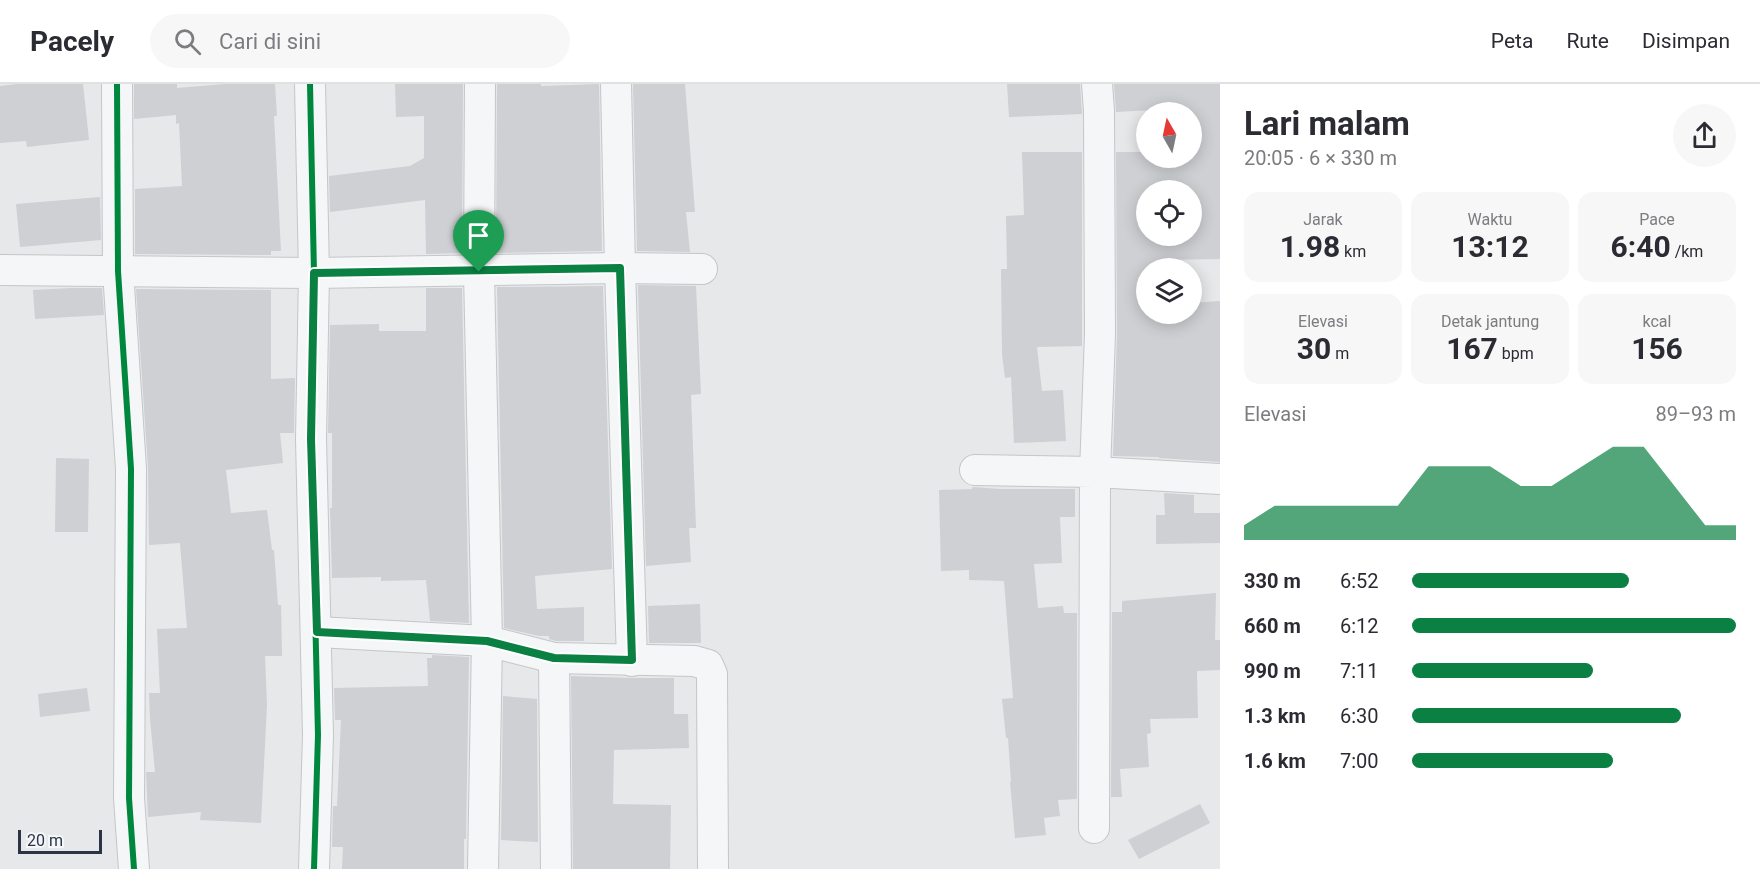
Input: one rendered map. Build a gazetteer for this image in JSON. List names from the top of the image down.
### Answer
{
  "scale_bar": "20 m",
  "north": "top",
  "page": {
    "header": "Pacely",
    "search": "Cari di sini",
    "nav": ["Peta", "Rute", "Disimpan"],
    "heading": ["Lari malam", "20:05 · 6 × 330 m"],
    "stats": [
      ["Jarak", "1.98 km"],
      ["Waktu", "13:12"],
      ["Pace", "6:40 /km"],
      ["Elevasi", "30 m"],
      ["Detak jantung", "167 bpm"],
      ["kcal", "156"]
    ],
    "chart": ["Elevasi", "89–93 m"],
    "list": [
      {
        "name": "330 m",
        "note": "6:52"
      },
      {
        "name": "660 m",
        "note": "6:12"
      },
      {
        "name": "990 m",
        "note": "7:11"
      },
      {
        "name": "1.3 km",
        "note": "6:30"
      },
      {
        "name": "1.6 km",
        "note": "7:00"
      }
    ],
    "scale": "20 m"
  }
}
